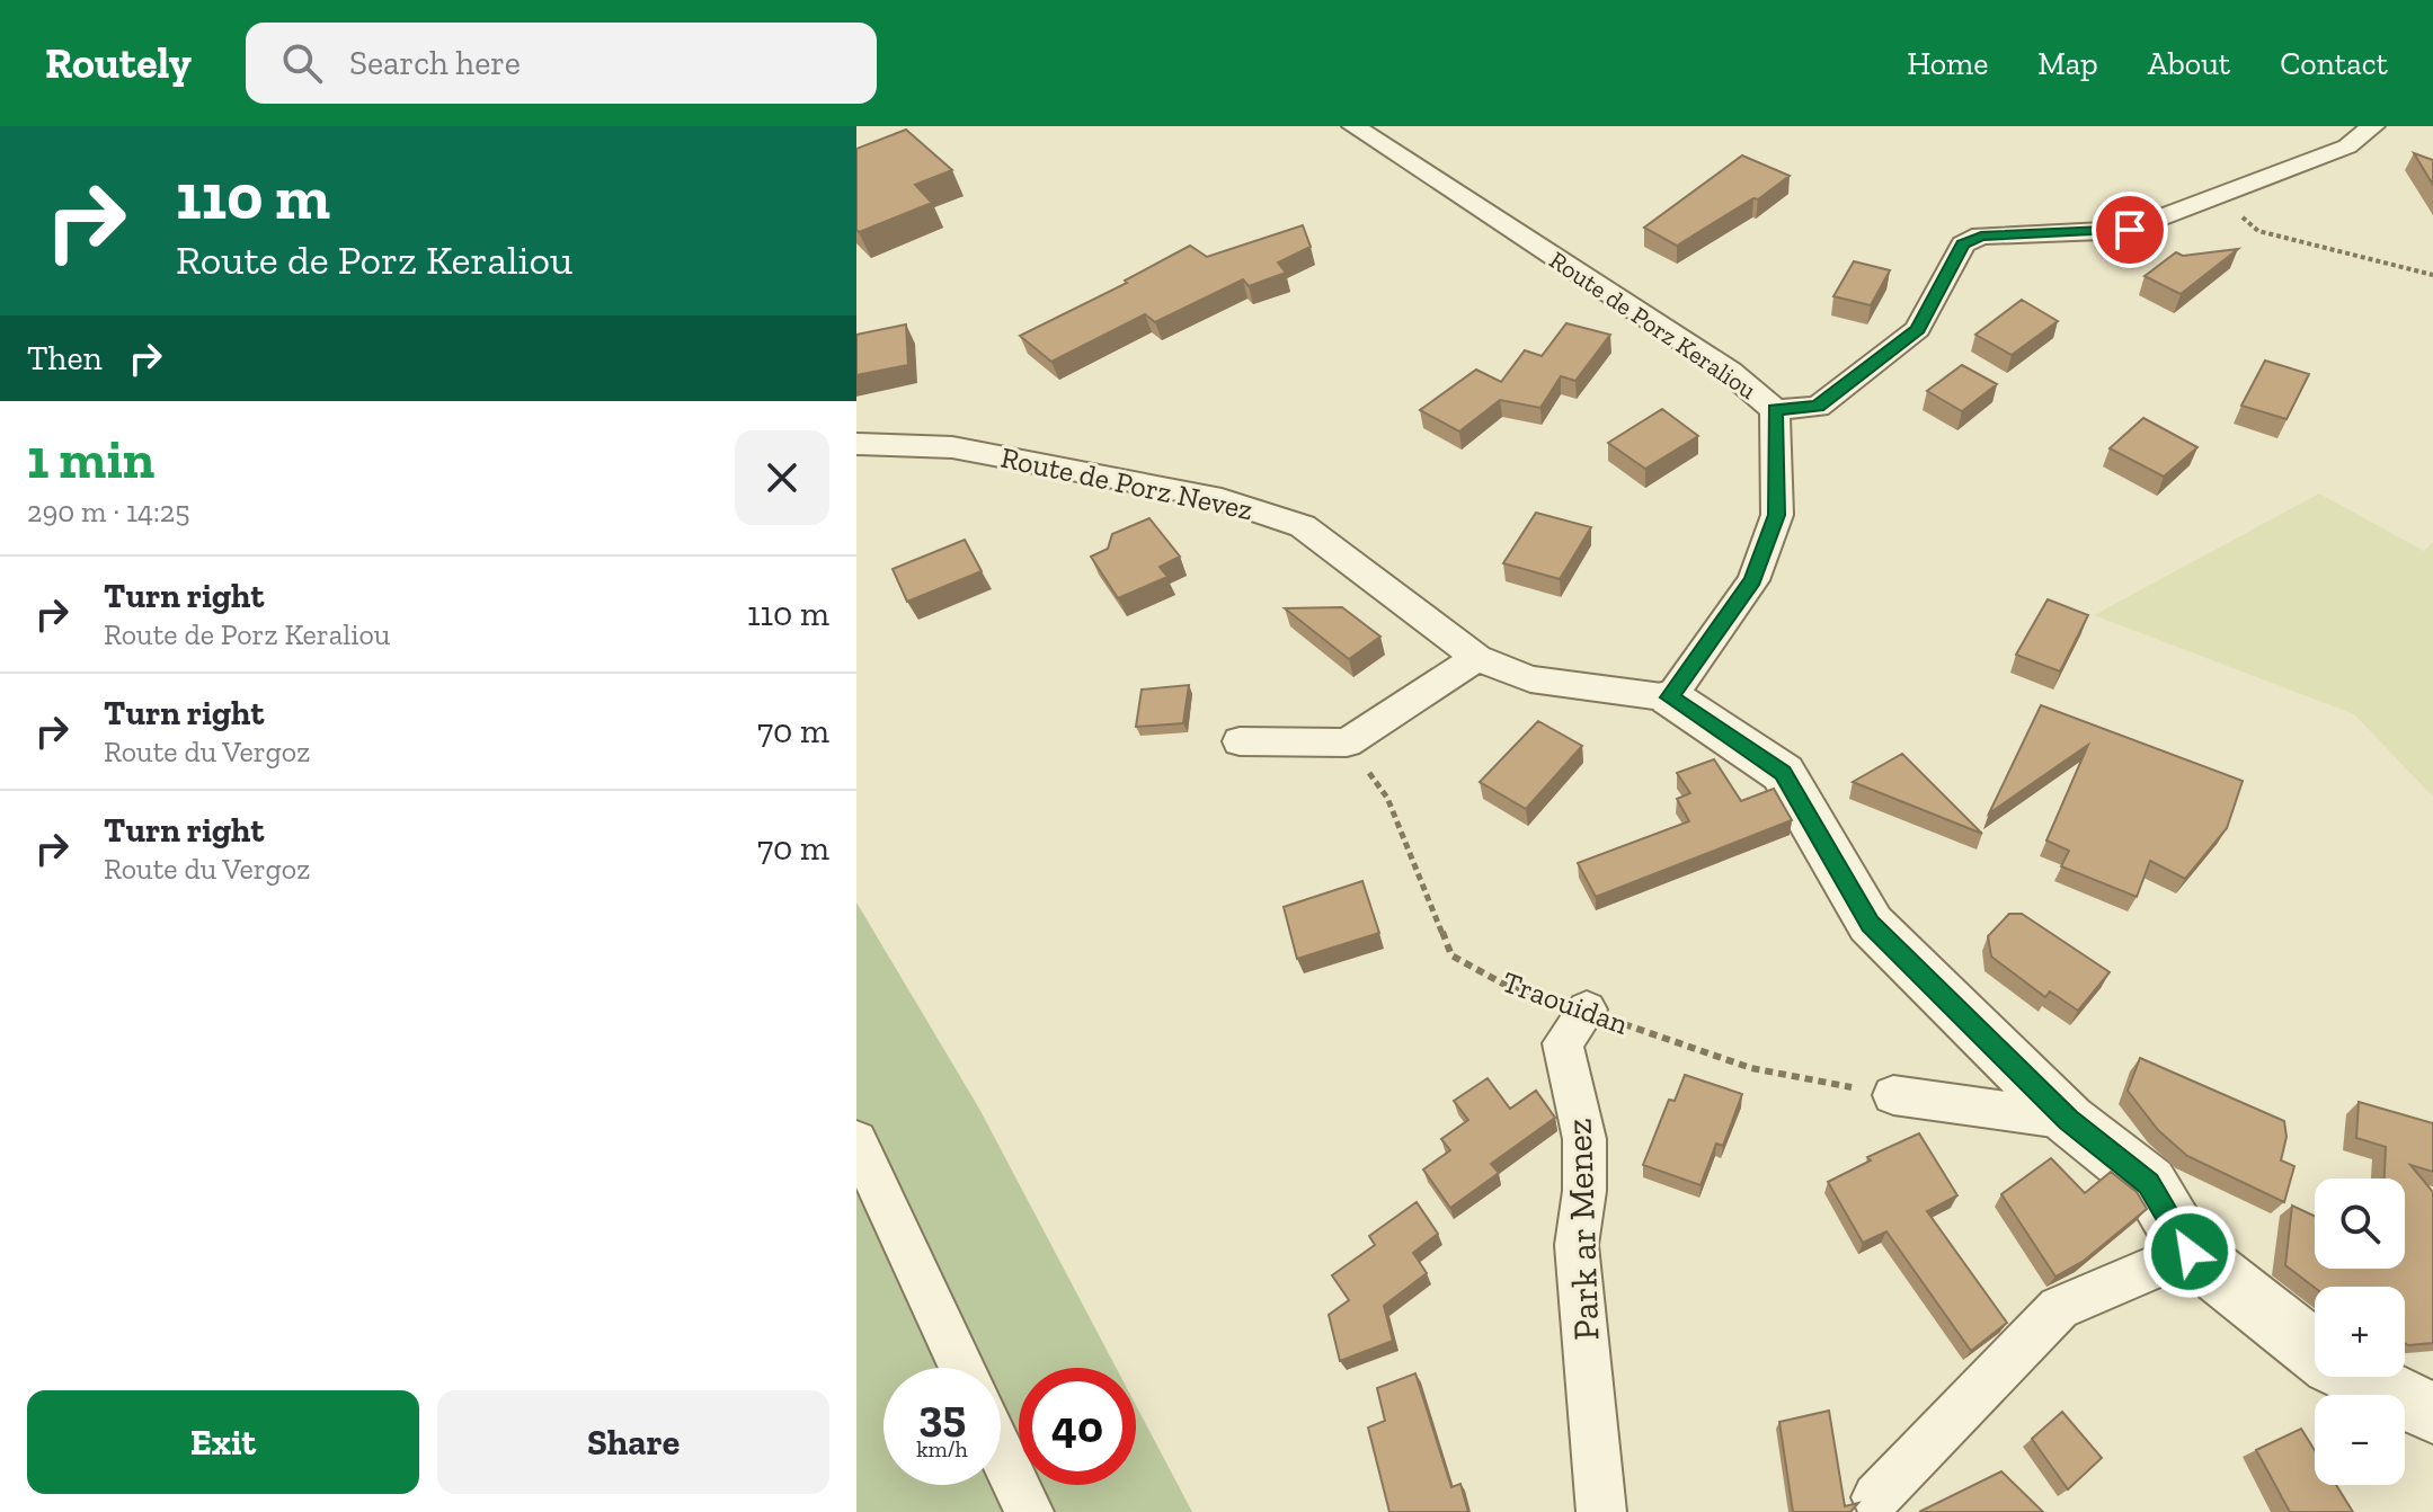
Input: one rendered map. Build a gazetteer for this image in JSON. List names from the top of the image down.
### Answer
{
  "streets": {
    "street": ["Route de Porz Keraliou", "Route de Porz Nevez", "Park ar Menez"],
    "path": ["Traouidan"]
  },
  "crossings": [
    ["Route de Porz Keraliou", "Route de Porz Nevez"],
    ["Traouidan", "Park ar Menez"]
  ],
  "page": {
    "header": "Routely",
    "search": "Search here",
    "nav": [
      "Home",
      "Map",
      "About",
      "Contact"
    ],
    "turn": ["110 m", "Route de Porz Keraliou"],
    "then": "Then",
    "heading": ["1 min", "290 m · 14:25"],
    "list": [
      {
        "name": "Turn right",
        "note": "Route de Porz Keraliou",
        "value": "110 m"
      },
      {
        "name": "Turn right",
        "note": "Route du Vergoz",
        "value": "70 m"
      },
      {
        "name": "Turn right",
        "note": "Route du Vergoz",
        "value": "70 m"
      }
    ],
    "map_buttons": ["+", "−"],
    "speed": "35 km/h",
    "limit": "40",
    "buttons": ["Exit", "Share"]
  }
}
